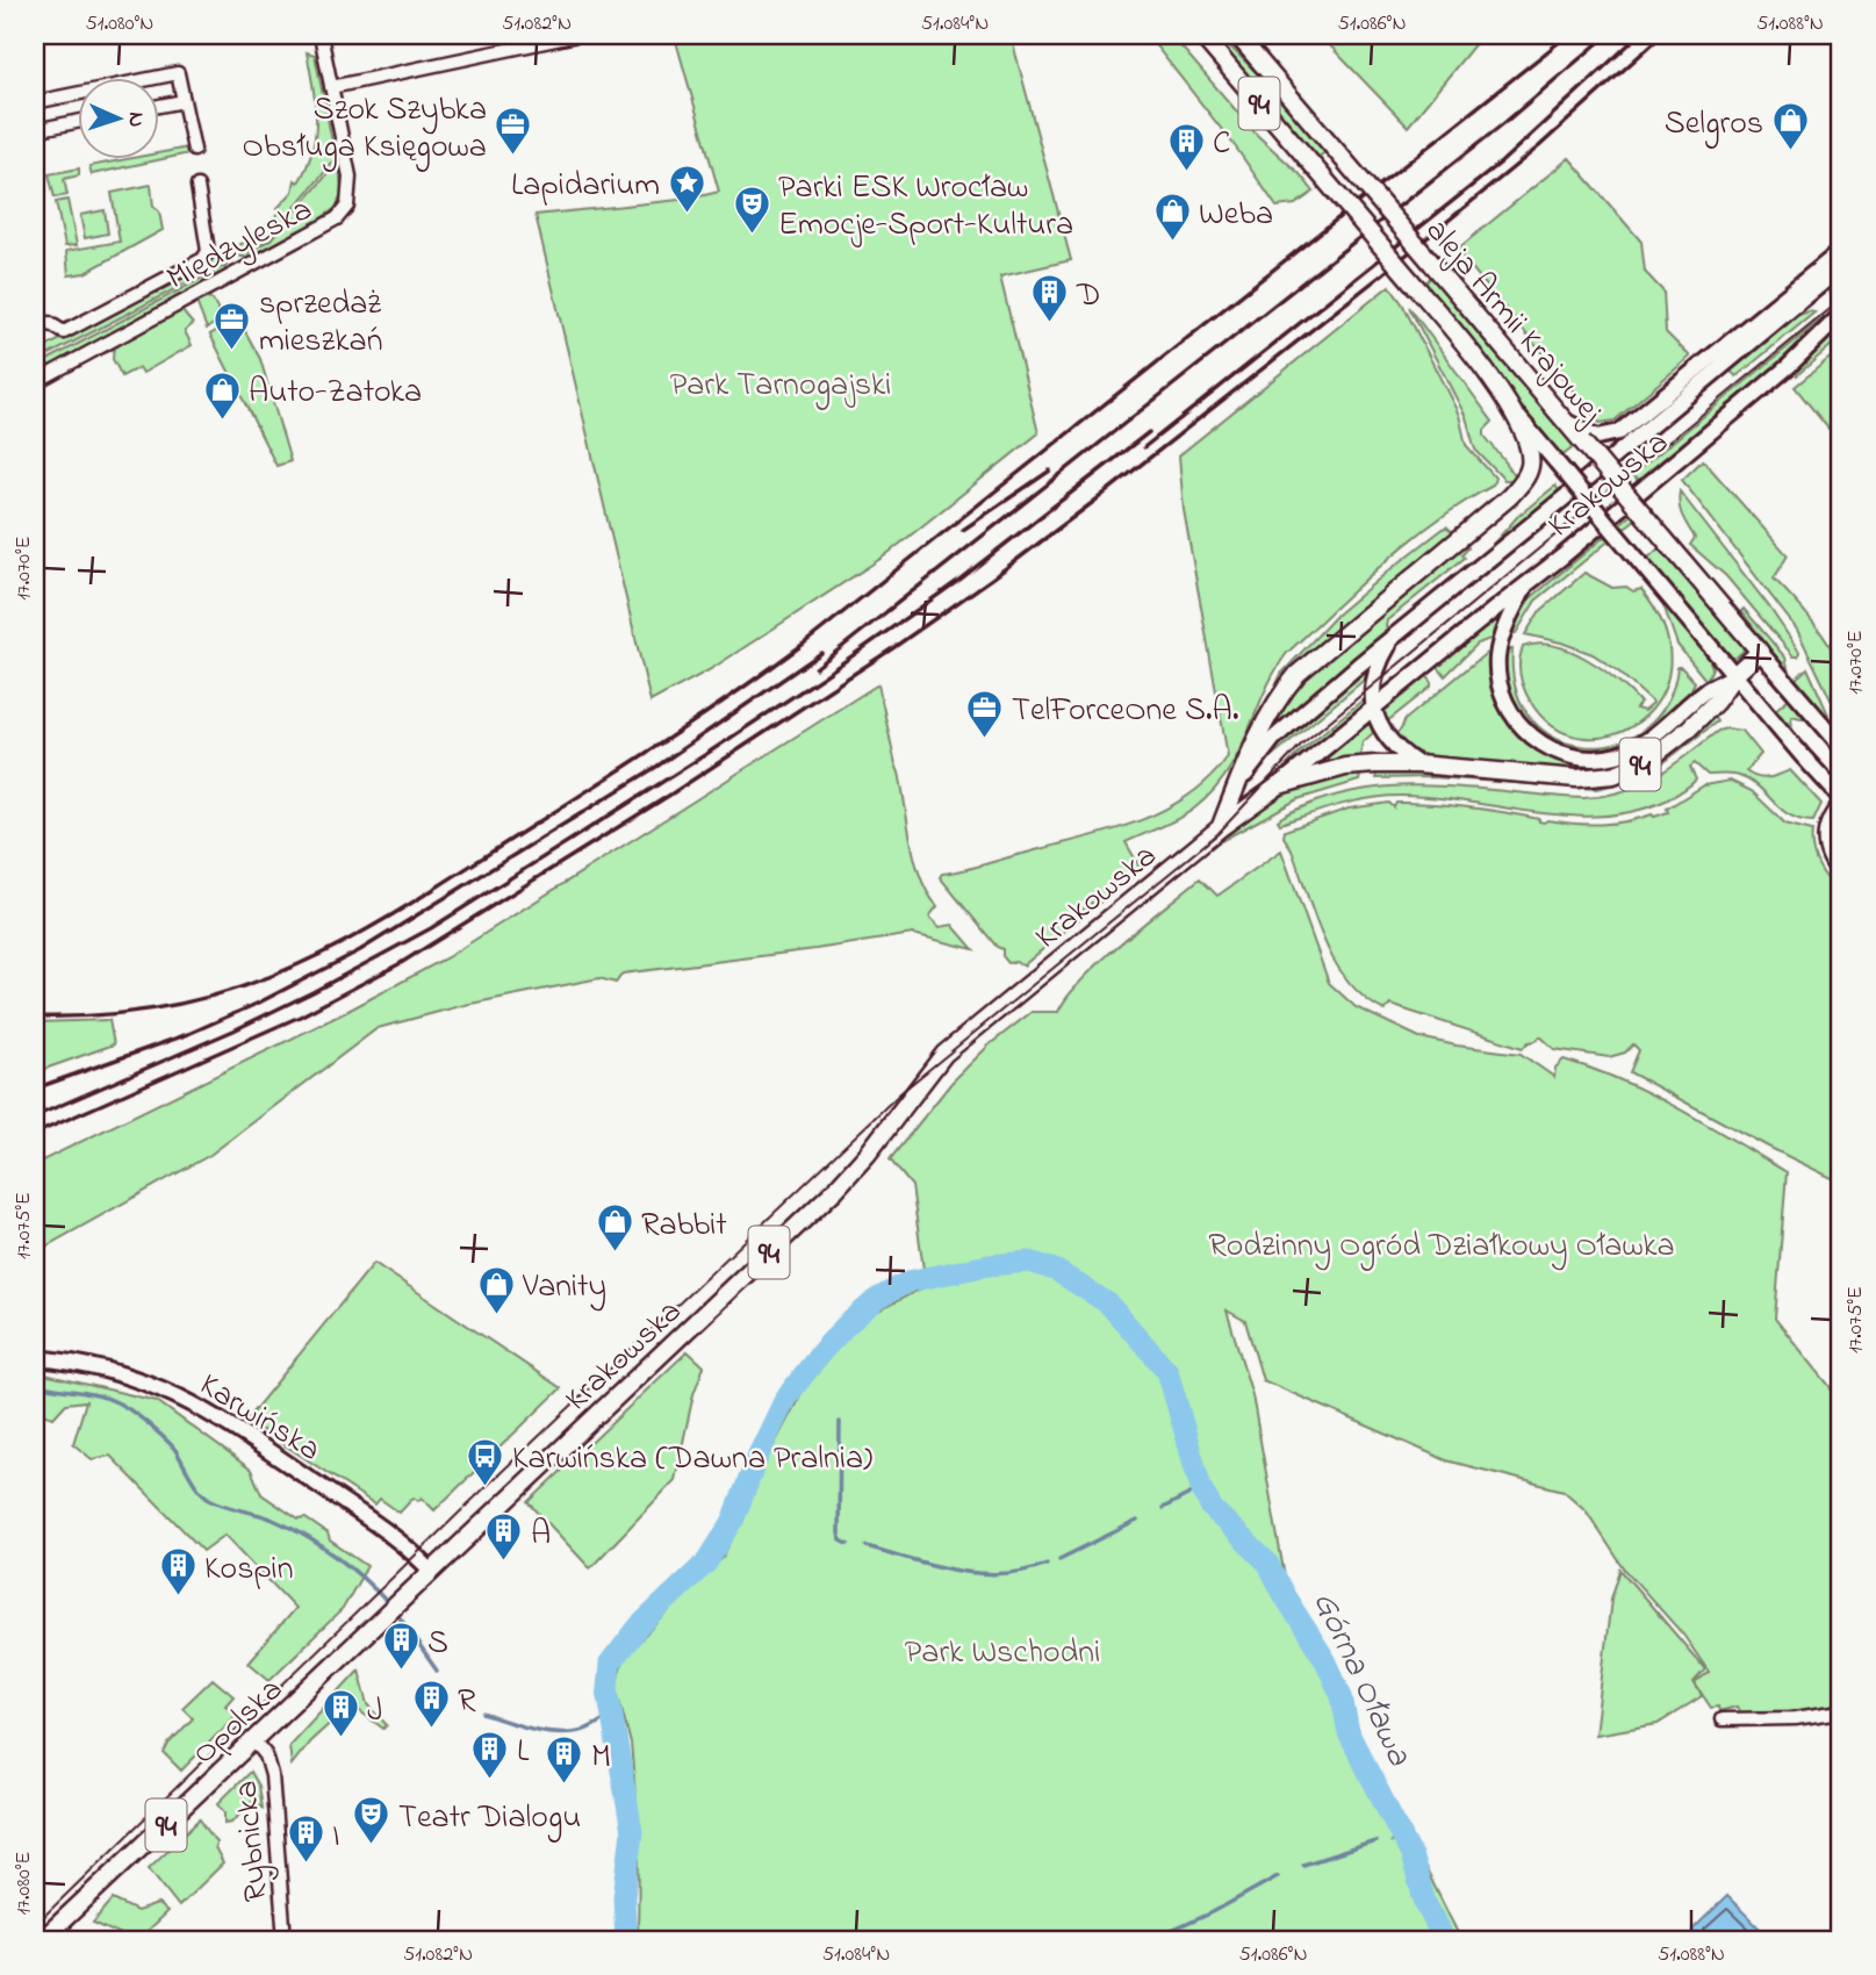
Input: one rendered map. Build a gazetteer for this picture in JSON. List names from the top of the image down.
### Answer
{
  "streets": {
    "main road": [
      "94",
      "aleja Armii Krajowej",
      "Krakowska",
      "Karwińska",
      "Opolska"
    ],
    "street": ["Międzyleska", "Rybnicka"]
  },
  "crossings": [
    ["94", "aleja Armii Krajowej"],
    ["94", "Krakowska"],
    ["Krakowska", "Karwińska"],
    ["Krakowska", "Opolska"],
    ["Karwińska", "Opolska"],
    ["Opolska", "Rybnicka"]
  ],
  "water": ["Górna Oława"],
  "parks": ["Park Tarnogajski", "Rodzinny Ogród Działkowy Oławka", "Park Wschodni"],
  "places": {
    "shop": [
      "Selgros",
      "Weba",
      "Auto-Zatoka",
      "Rabbit",
      "Vanity"
    ],
    "office": ["Szok Szybka Obsługa Księgowa", "sprzedaż mieszkań", "TelForceOne S.A."],
    "building": [
      "C",
      "D",
      "A",
      "Kospin",
      "S",
      "R",
      "J",
      "L",
      "M",
      "I"
    ],
    "place": ["Lapidarium"],
    "theatre": ["Parki ESK Wrocław Emocje-Sport-Kultura", "Teatr Dialogu"],
    "bus stop": ["Karwińska (Dawna Pralnia)"]
  },
  "north": "right",
  "coordinates": [
    "51.080°N",
    "51.082°N",
    "51.084°N",
    "51.086°N",
    "51.088°N",
    "17.070°E",
    "17.075°E",
    "17.080°E"
  ]
}
